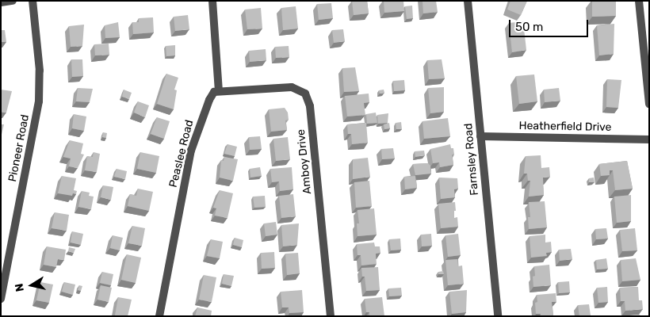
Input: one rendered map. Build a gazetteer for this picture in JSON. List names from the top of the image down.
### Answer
{
  "streets": {
    "street": [
      "Heatherfield Drive",
      "Pioneer Road",
      "Peaslee Road",
      "Farnsley Road",
      "Amboy Drive"
    ]
  },
  "crossings": [
    ["Heatherfield Drive", "Farnsley Road"],
    ["Peaslee Road", "Amboy Drive"]
  ],
  "scale_bar": "50 m",
  "north": "left"
}
